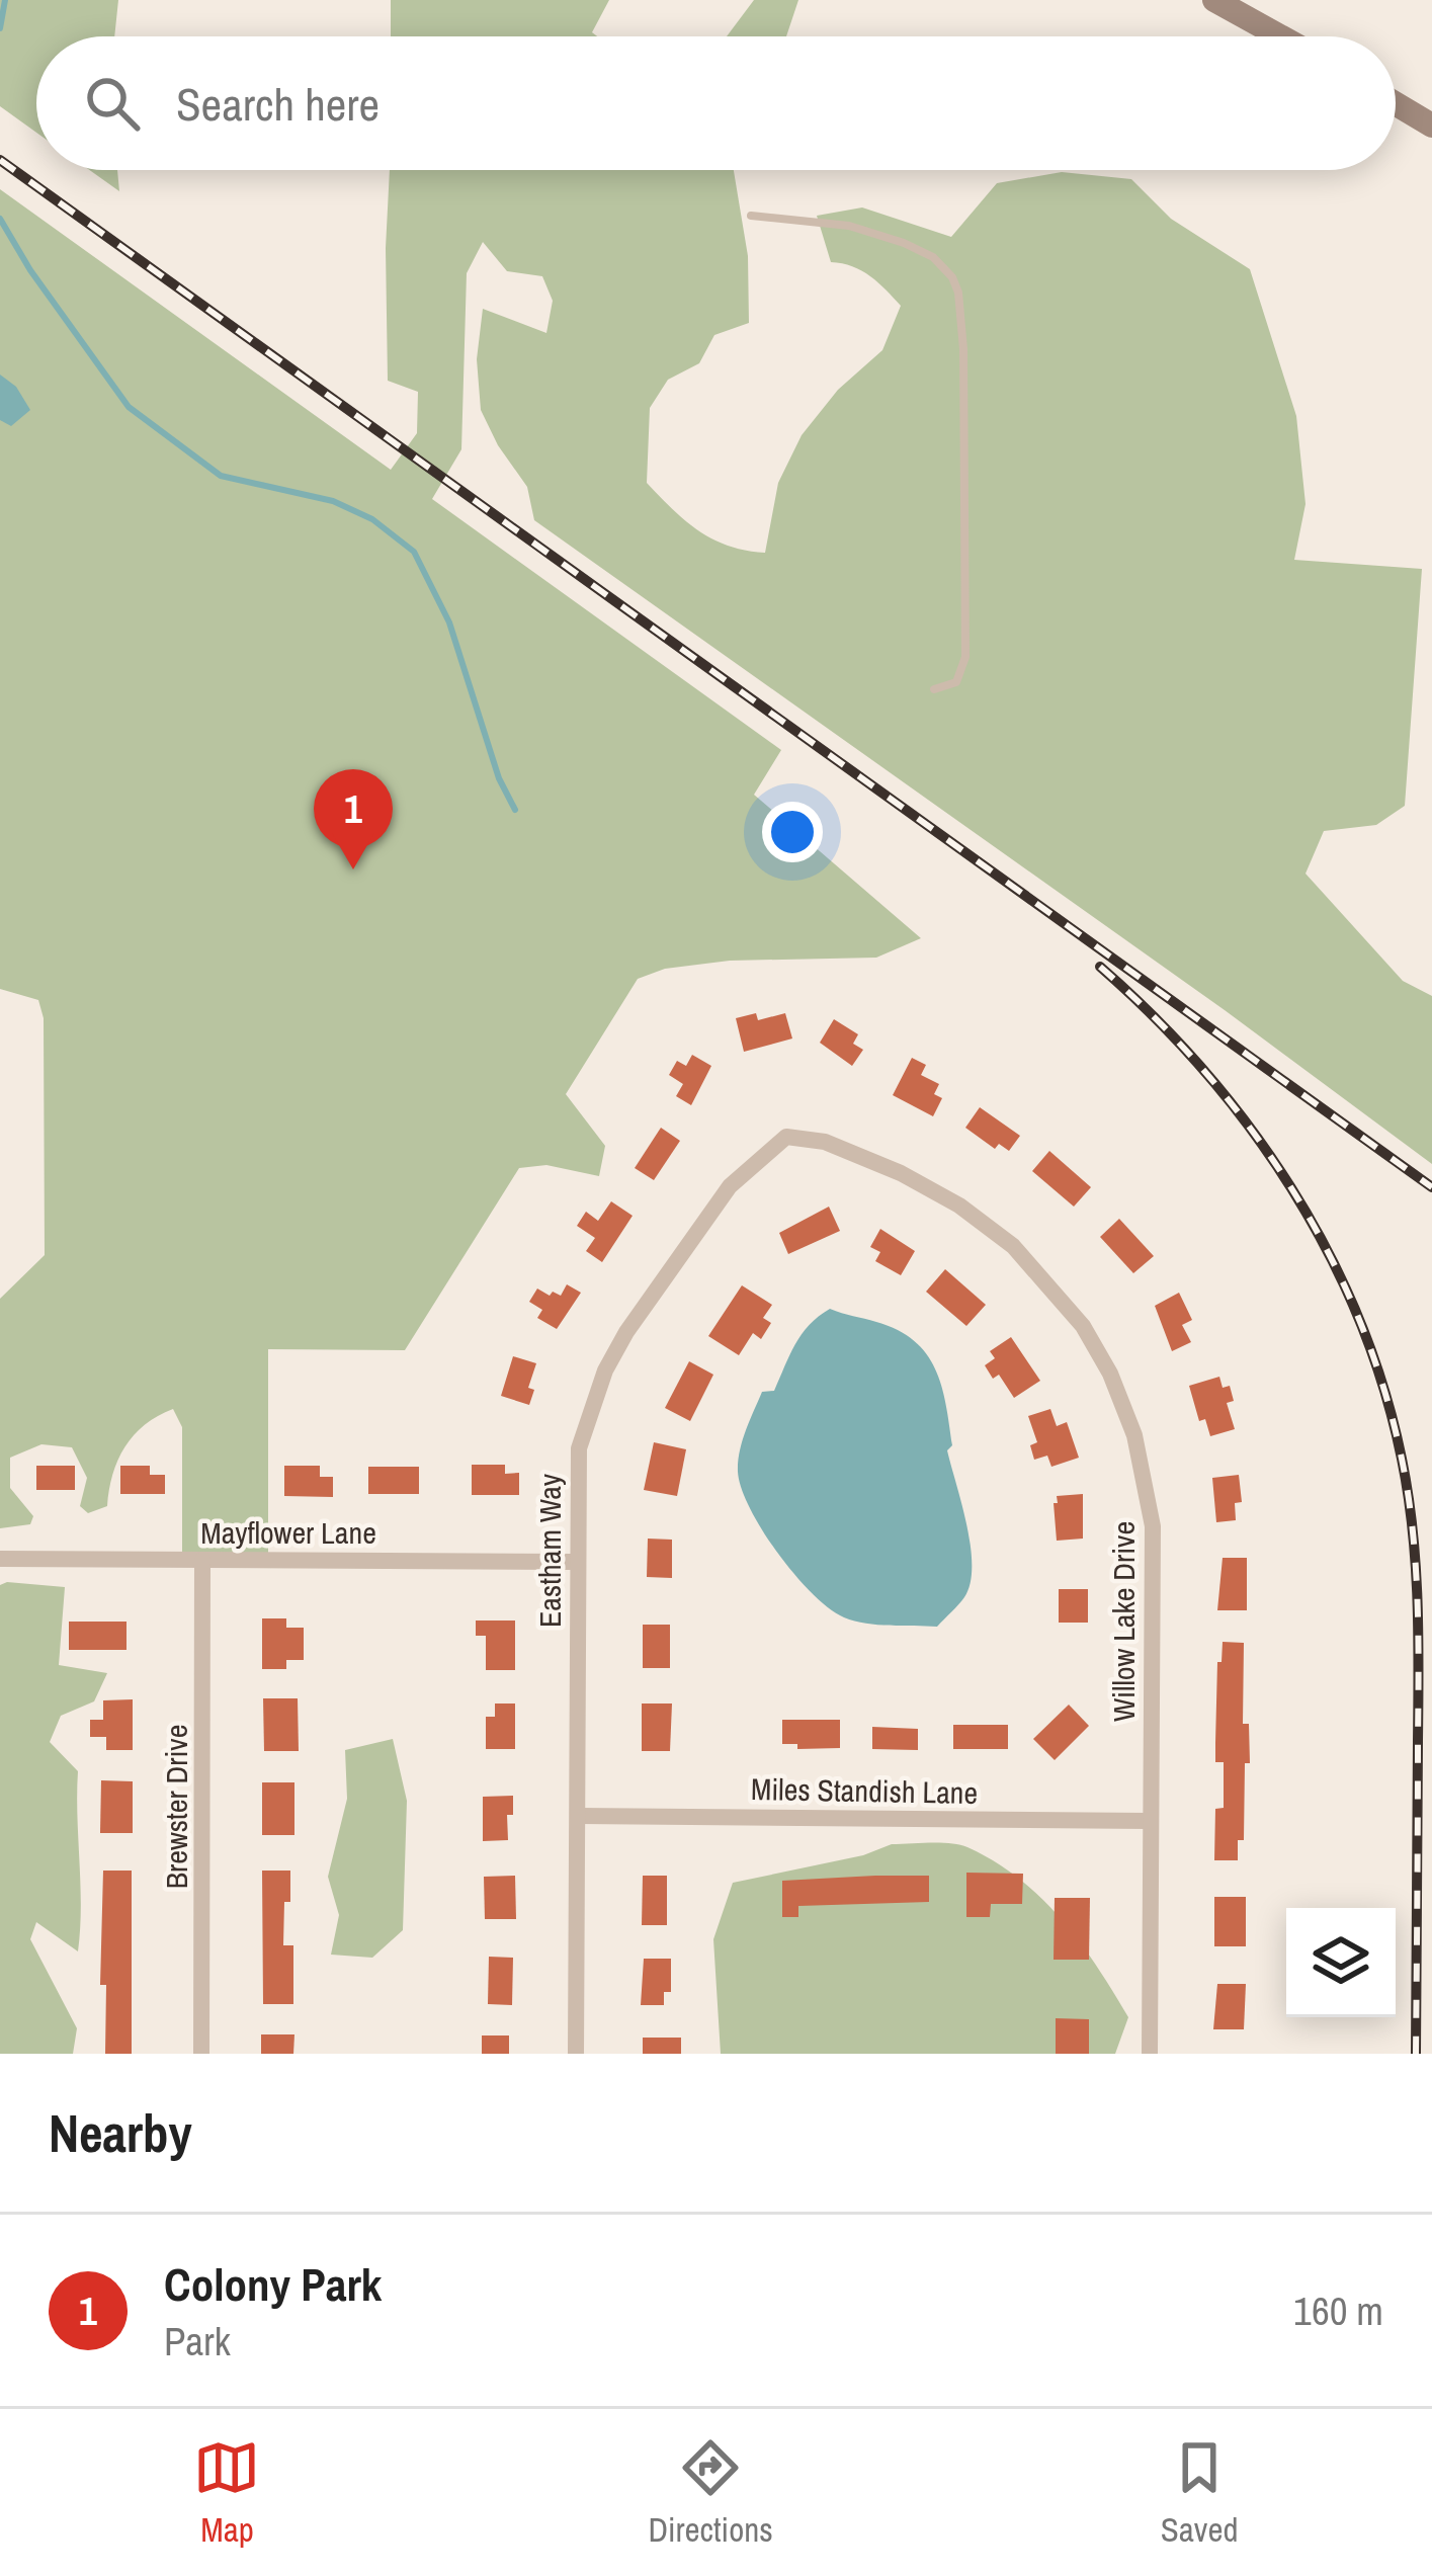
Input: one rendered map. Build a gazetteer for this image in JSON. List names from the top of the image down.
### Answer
{
  "streets": {
    "street": [
      "Mayflower Lane",
      "Eastham Way",
      "Willow Lake Drive",
      "Miles Standish Lane",
      "Brewster Drive"
    ]
  },
  "crossings": [
    ["Mayflower Lane", "Eastham Way"],
    ["Mayflower Lane", "Brewster Drive"],
    ["Eastham Way", "Willow Lake Drive"],
    ["Eastham Way", "Miles Standish Lane"],
    ["Willow Lake Drive", "Miles Standish Lane"]
  ],
  "page": {
    "search": "Search here",
    "pins": "1",
    "heading": "Nearby",
    "list": [
      {
        "mark": "1",
        "name": "Colony Park",
        "note": "Park",
        "value": "160 m"
      }
    ],
    "nav": ["Map", "Directions", "Saved"]
  }
}
